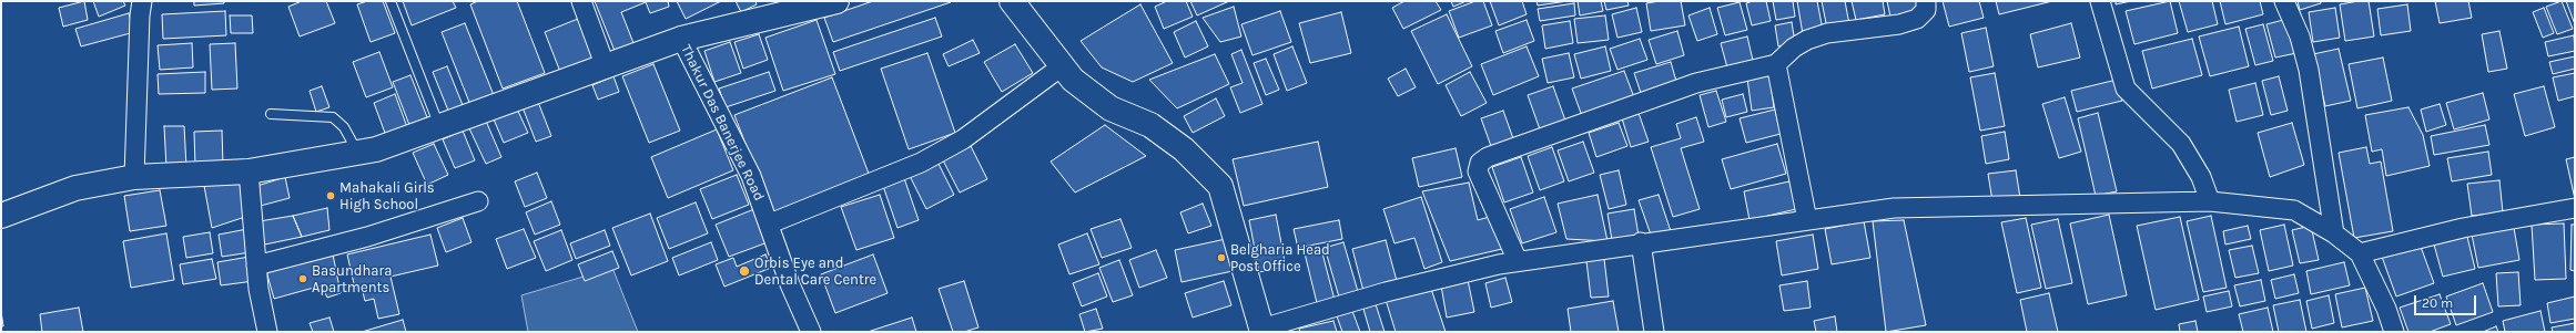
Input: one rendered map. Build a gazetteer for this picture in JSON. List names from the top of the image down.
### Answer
{
  "streets": {
    "street": ["Thakur Das Banerjee Road"]
  },
  "places": [
    "Mahakali Girls High School",
    "Belgharia Head Post Office",
    "Orbis Eye and Dental Care Centre",
    "Basundhara Apartments"
  ],
  "scale_bar": "20 m"
}
